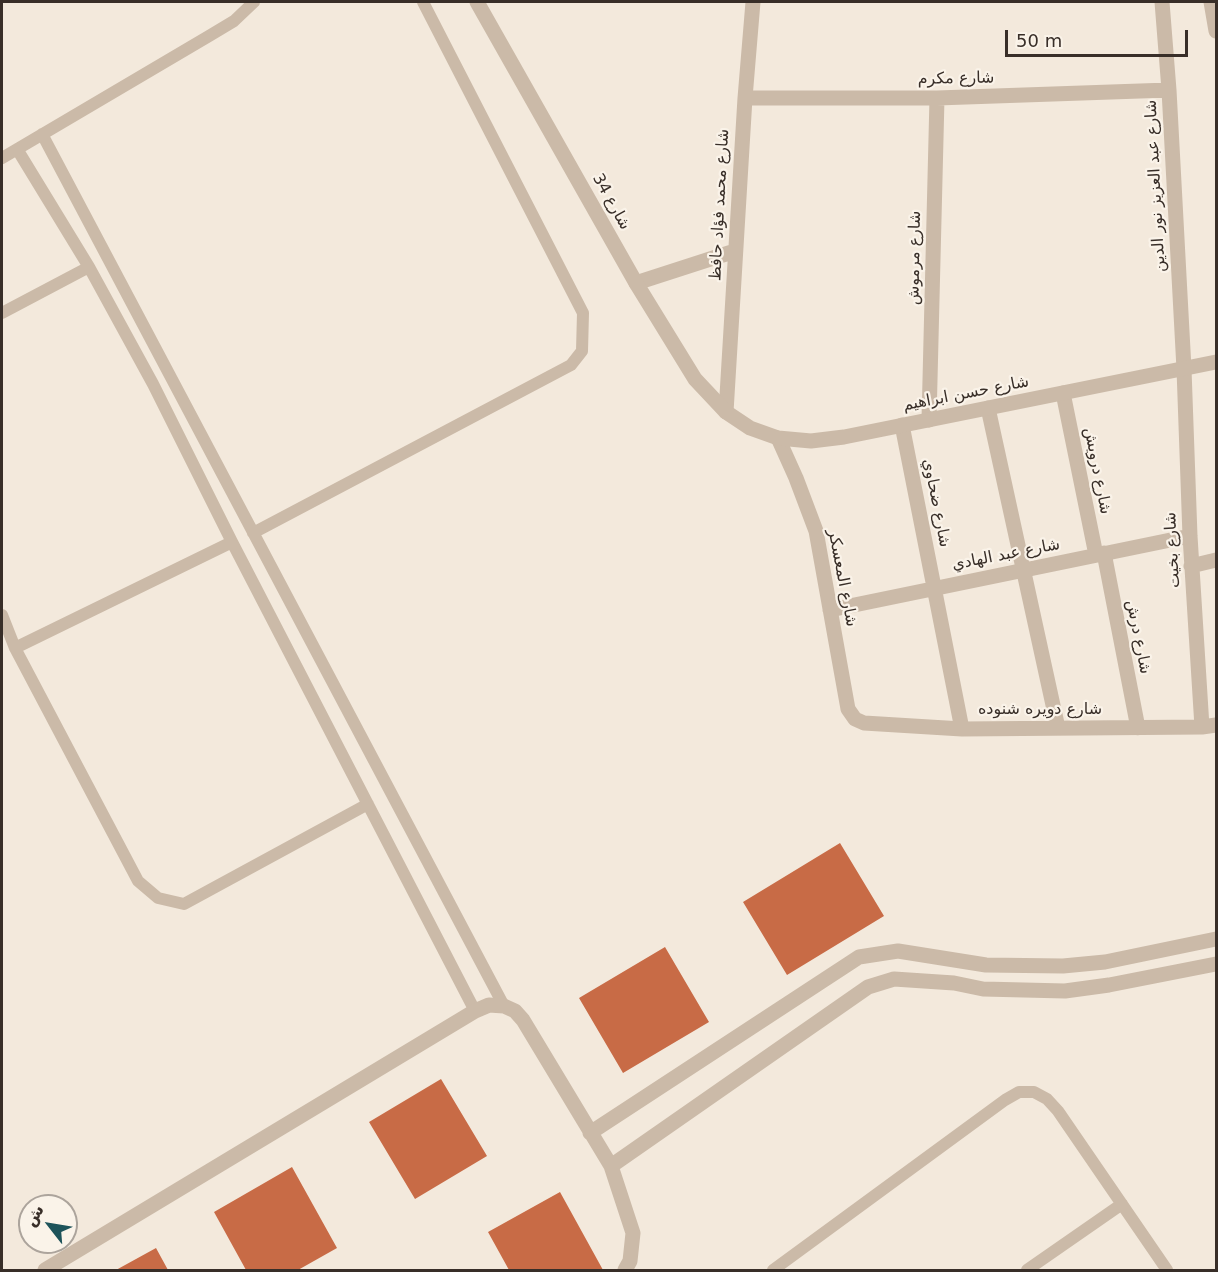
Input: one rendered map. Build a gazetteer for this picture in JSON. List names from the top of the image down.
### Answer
{
  "streets": {
    "street": [
      "شارع مكرم",
      "شارع عبد العزيز نور الدين",
      "شارع 34",
      "شارع محمد فؤاد حافظ",
      "شارع مرموش",
      "شارع حسن ابراهيم",
      "شارع درويش",
      "شارع ضحاوي",
      "شارع بخيت",
      "شارع عبد الهادي",
      "شارع المعسكر",
      "شارع درش",
      "شارع دويره شنوده"
    ]
  },
  "crossings": [
    ["شارع مكرم", "شارع عبد العزيز نور الدين"],
    ["شارع مكرم", "شارع محمد فؤاد حافظ"],
    ["شارع مكرم", "شارع مرموش"],
    ["شارع عبد العزيز نور الدين", "شارع حسن ابراهيم"],
    ["شارع عبد العزيز نور الدين", "شارع بخيت"],
    ["شارع 34", "شارع محمد فؤاد حافظ"],
    ["شارع 34", "شارع حسن ابراهيم"],
    ["شارع محمد فؤاد حافظ", "شارع حسن ابراهيم"],
    ["شارع مرموش", "شارع حسن ابراهيم"],
    ["شارع حسن ابراهيم", "شارع درويش"],
    ["شارع حسن ابراهيم", "شارع ضحاوي"],
    ["شارع حسن ابراهيم", "شارع بخيت"],
    ["شارع حسن ابراهيم", "شارع المعسكر"],
    ["شارع درويش", "شارع عبد الهادي"],
    ["شارع درويش", "شارع درش"],
    ["شارع ضحاوي", "شارع عبد الهادي"],
    ["شارع ضحاوي", "شارع دويره شنوده"],
    ["شارع بخيت", "شارع عبد الهادي"],
    ["شارع بخيت", "شارع دويره شنوده"],
    ["شارع عبد الهادي", "شارع المعسكر"],
    ["شارع عبد الهادي", "شارع درش"],
    ["شارع المعسكر", "شارع دويره شنوده"],
    ["شارع درش", "شارع دويره شنوده"]
  ],
  "scale_bar": "50 m",
  "north": "top left"
}
